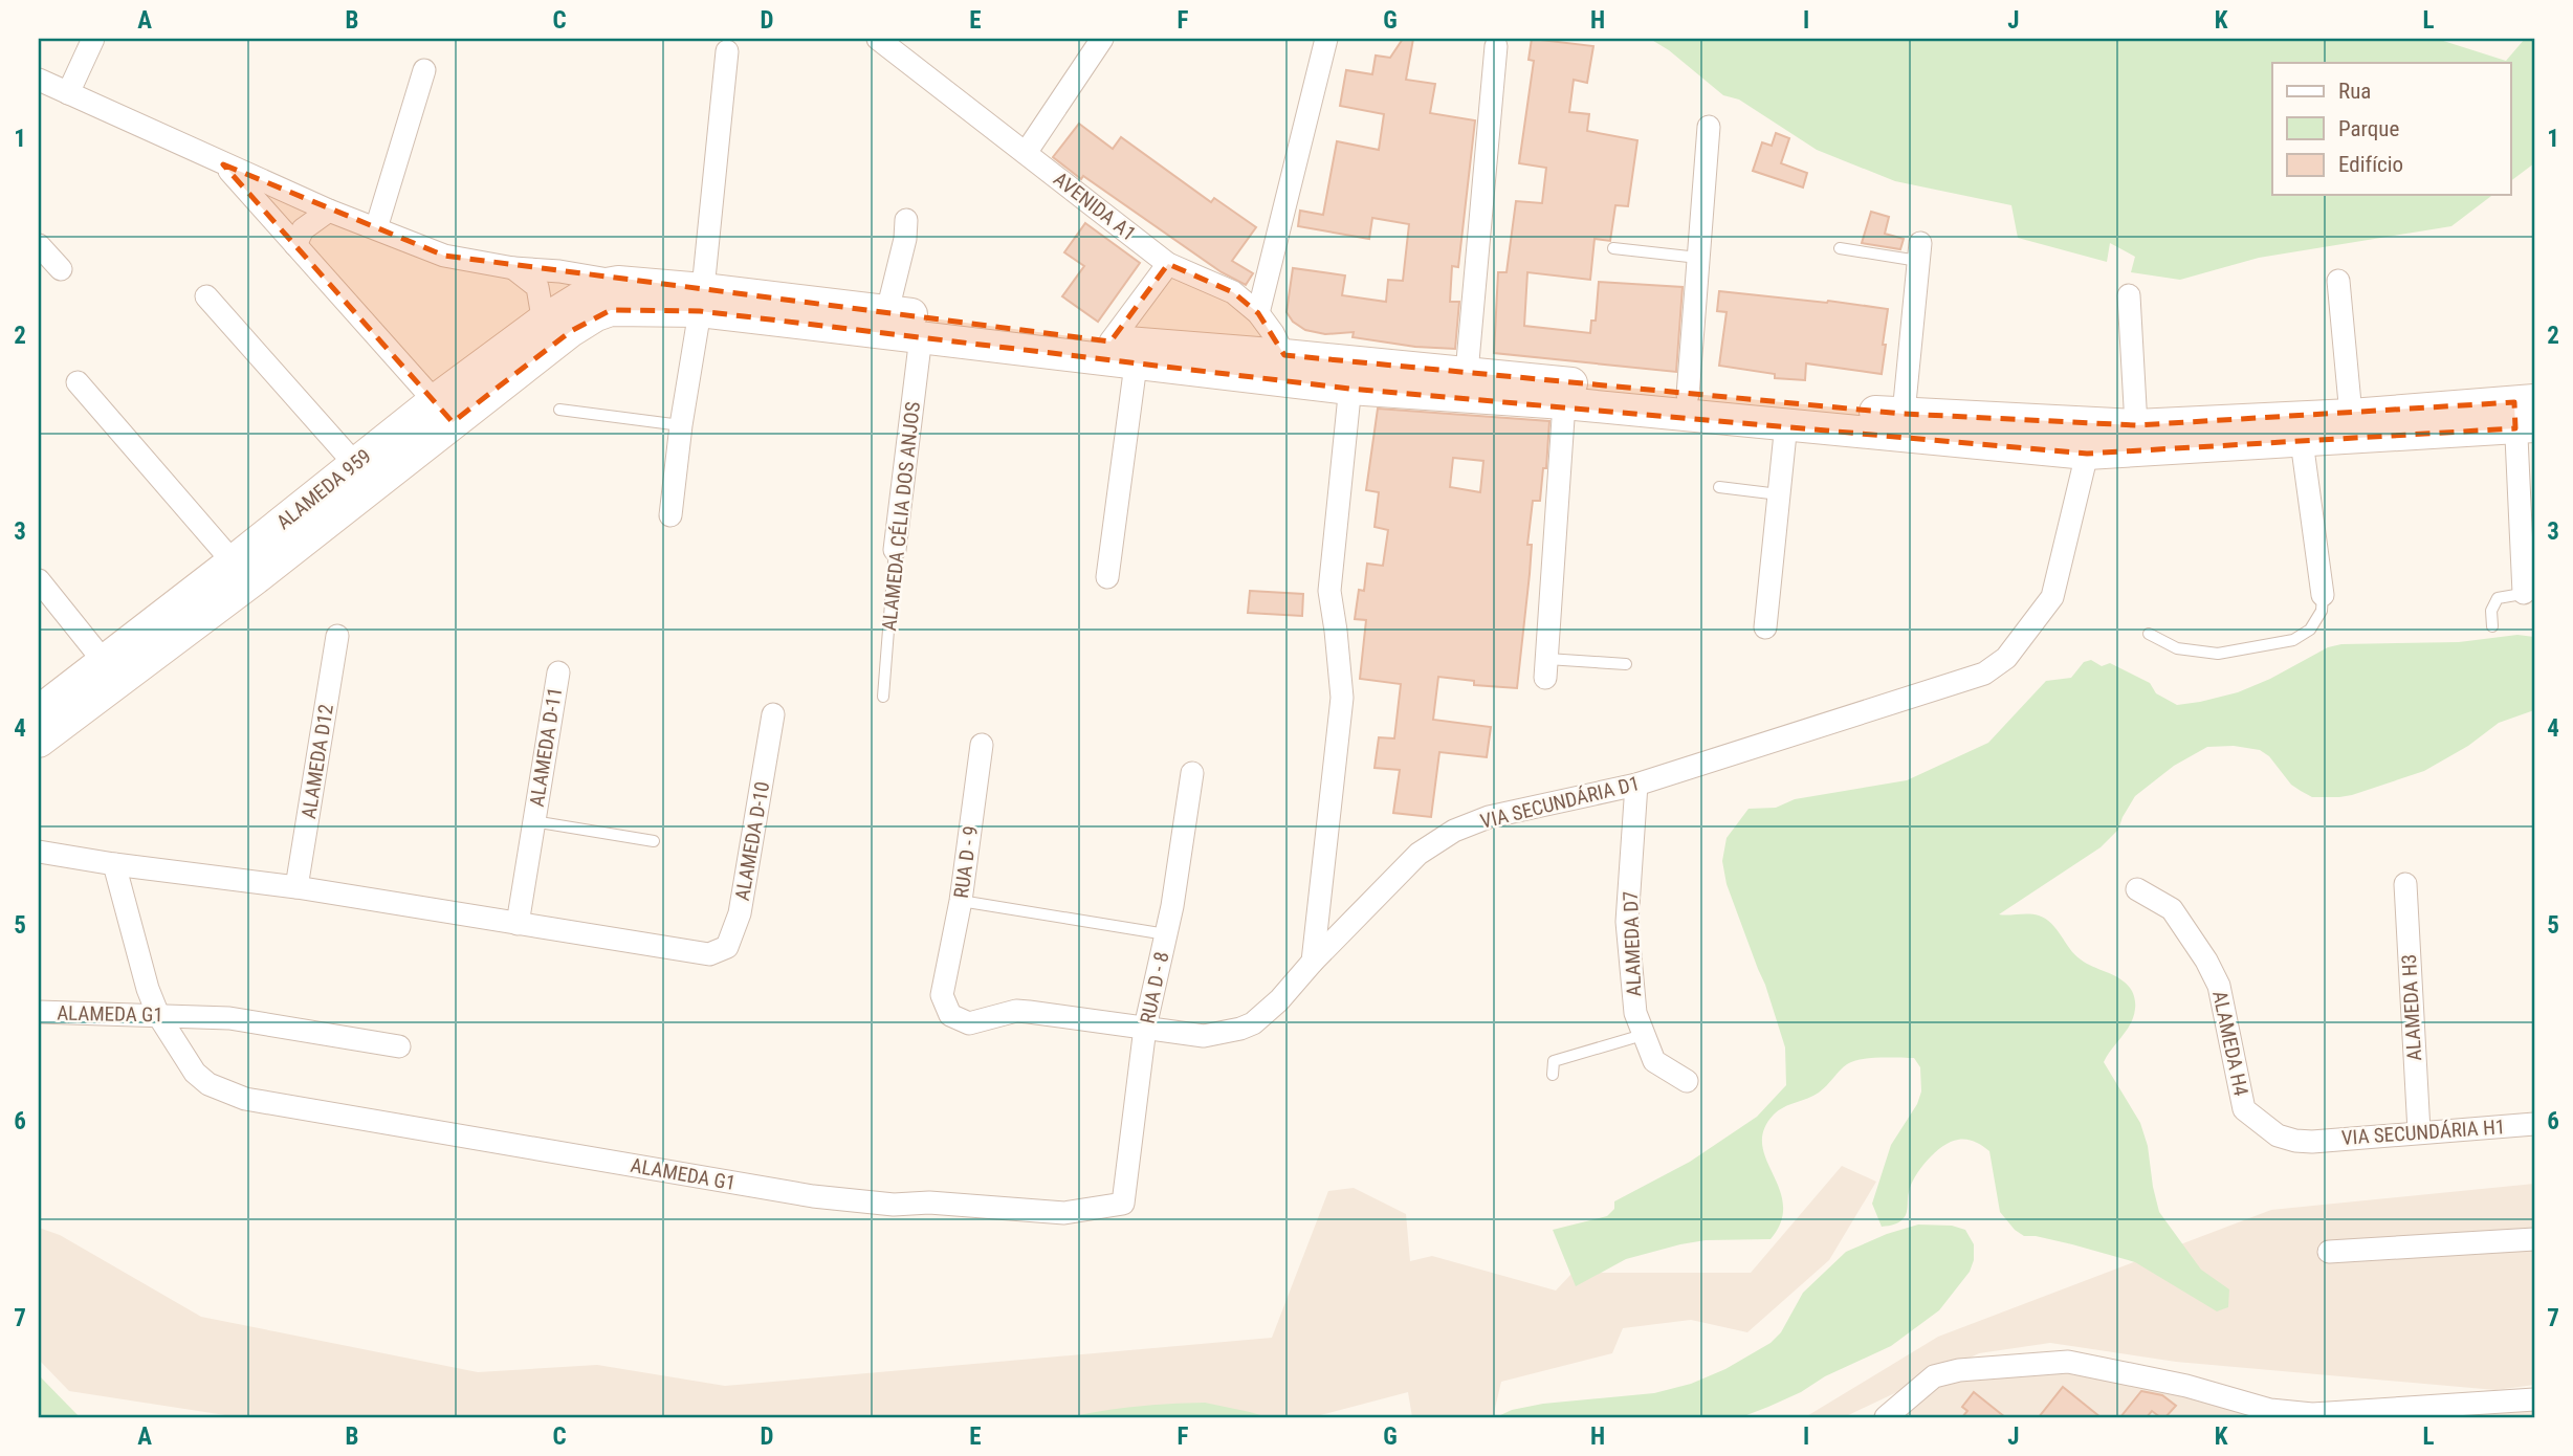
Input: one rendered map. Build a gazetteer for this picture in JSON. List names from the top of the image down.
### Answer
{
  "streets": {
    "street": [
      "AVENIDA A1",
      "ALAMEDA 959",
      "ALAMEDA CÉLIA DOS ANJOS",
      "ALAMEDA D-11",
      "ALAMEDA D12",
      "VIA SECUNDÁRIA D1",
      "ALAMEDA D-10",
      "RUA D - 9",
      "ALAMEDA D7",
      "RUA D - 8",
      "ALAMEDA H3",
      "ALAMEDA G1",
      "ALAMEDA H4",
      "VIA SECUNDÁRIA H1"
    ]
  },
  "crossings": [
    ["ALAMEDA D-11", "ALAMEDA D-10"],
    ["VIA SECUNDÁRIA D1", "RUA D - 9"],
    ["VIA SECUNDÁRIA D1", "ALAMEDA D7"],
    ["VIA SECUNDÁRIA D1", "RUA D - 8"],
    ["RUA D - 8", "ALAMEDA G1"],
    ["ALAMEDA H3", "VIA SECUNDÁRIA H1"],
    ["ALAMEDA H4", "VIA SECUNDÁRIA H1"]
  ],
  "legend": ["Rua", "Parque", "Edifício"],
  "grid": {
    "columns": [
      "A",
      "B",
      "C",
      "D",
      "E",
      "F",
      "G",
      "H",
      "I",
      "J",
      "K",
      "L"
    ],
    "rows": [
      "1",
      "2",
      "3",
      "4",
      "5",
      "6",
      "7"
    ]
  }
}
